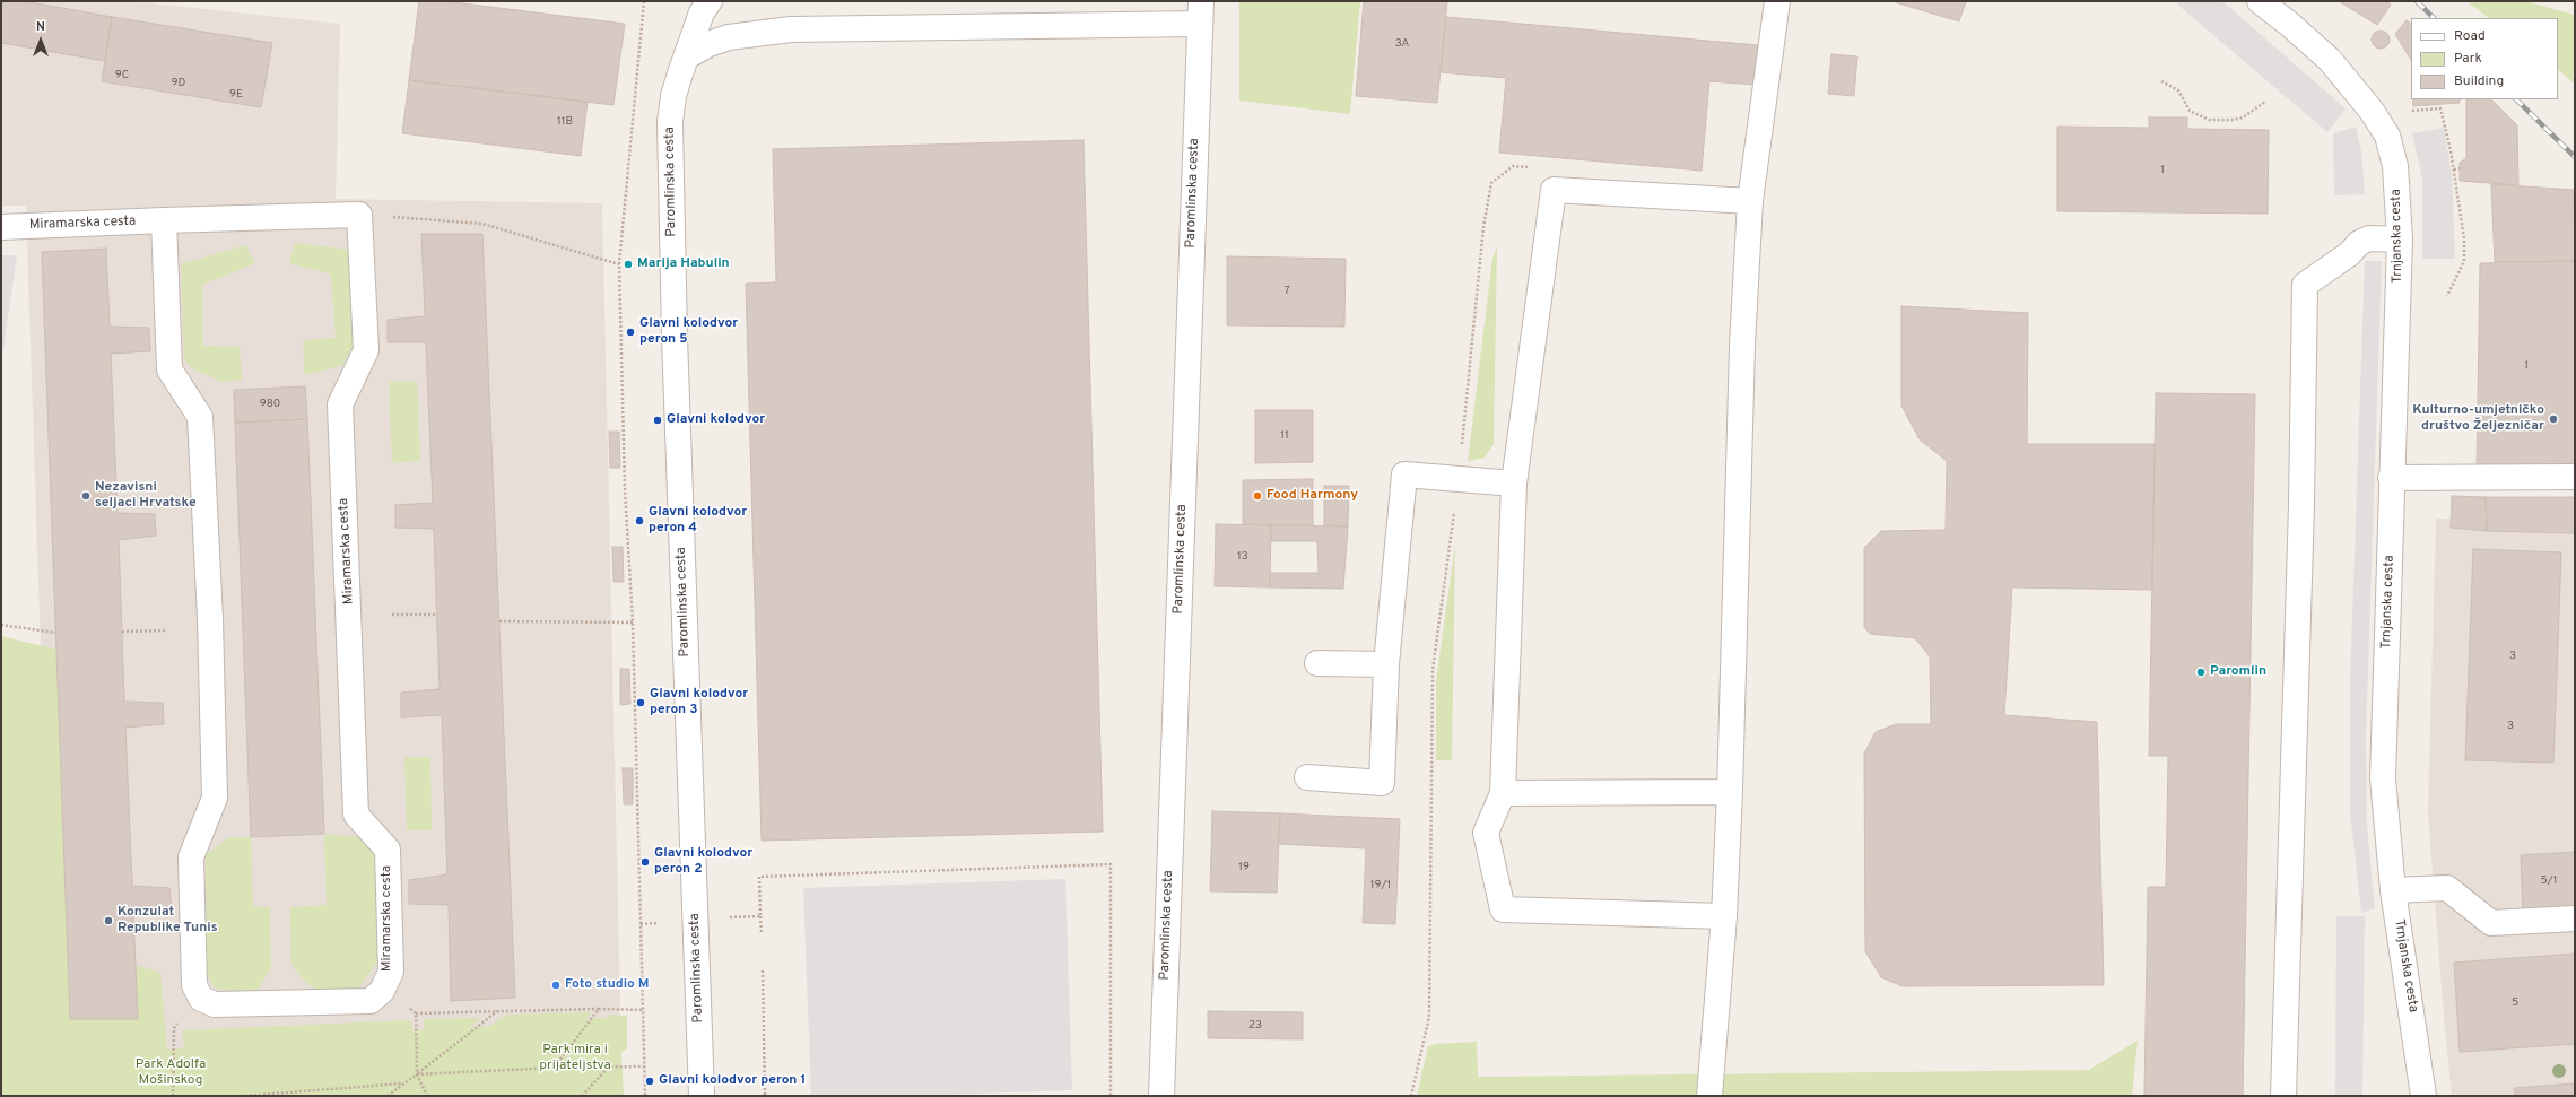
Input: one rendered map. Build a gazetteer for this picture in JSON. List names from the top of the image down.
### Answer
{
  "streets": {
    "street": ["Paromlinska cesta", "Miramarska cesta", "Trnjanska cesta"]
  },
  "parks": ["Park mira i prijateljstva", "Park Adolfa Mošinskog"],
  "places": [
    "Marija Habulin",
    "Glavni kolodvor peron 5",
    "Kulturno-umjetničko društvo Željezničar",
    "Glavni kolodvor",
    "Nezavisni seljaci Hrvatske",
    "Food Harmony",
    "Glavni kolodvor peron 4",
    "Paromlin",
    "Glavni kolodvor peron 3",
    "Glavni kolodvor peron 2",
    "Konzulat Republike Tunis",
    "Foto studio M",
    "Glavni kolodvor peron 1"
  ],
  "house_numbers": [
    "3A",
    "9C",
    "9D",
    "9E",
    "11B",
    "1",
    "7",
    "1",
    "980",
    "11",
    "13",
    "3",
    "3",
    "19",
    "5/1",
    "19/1",
    "5",
    "23"
  ],
  "legend": ["Road", "Park", "Building"],
  "north": "top"
}
